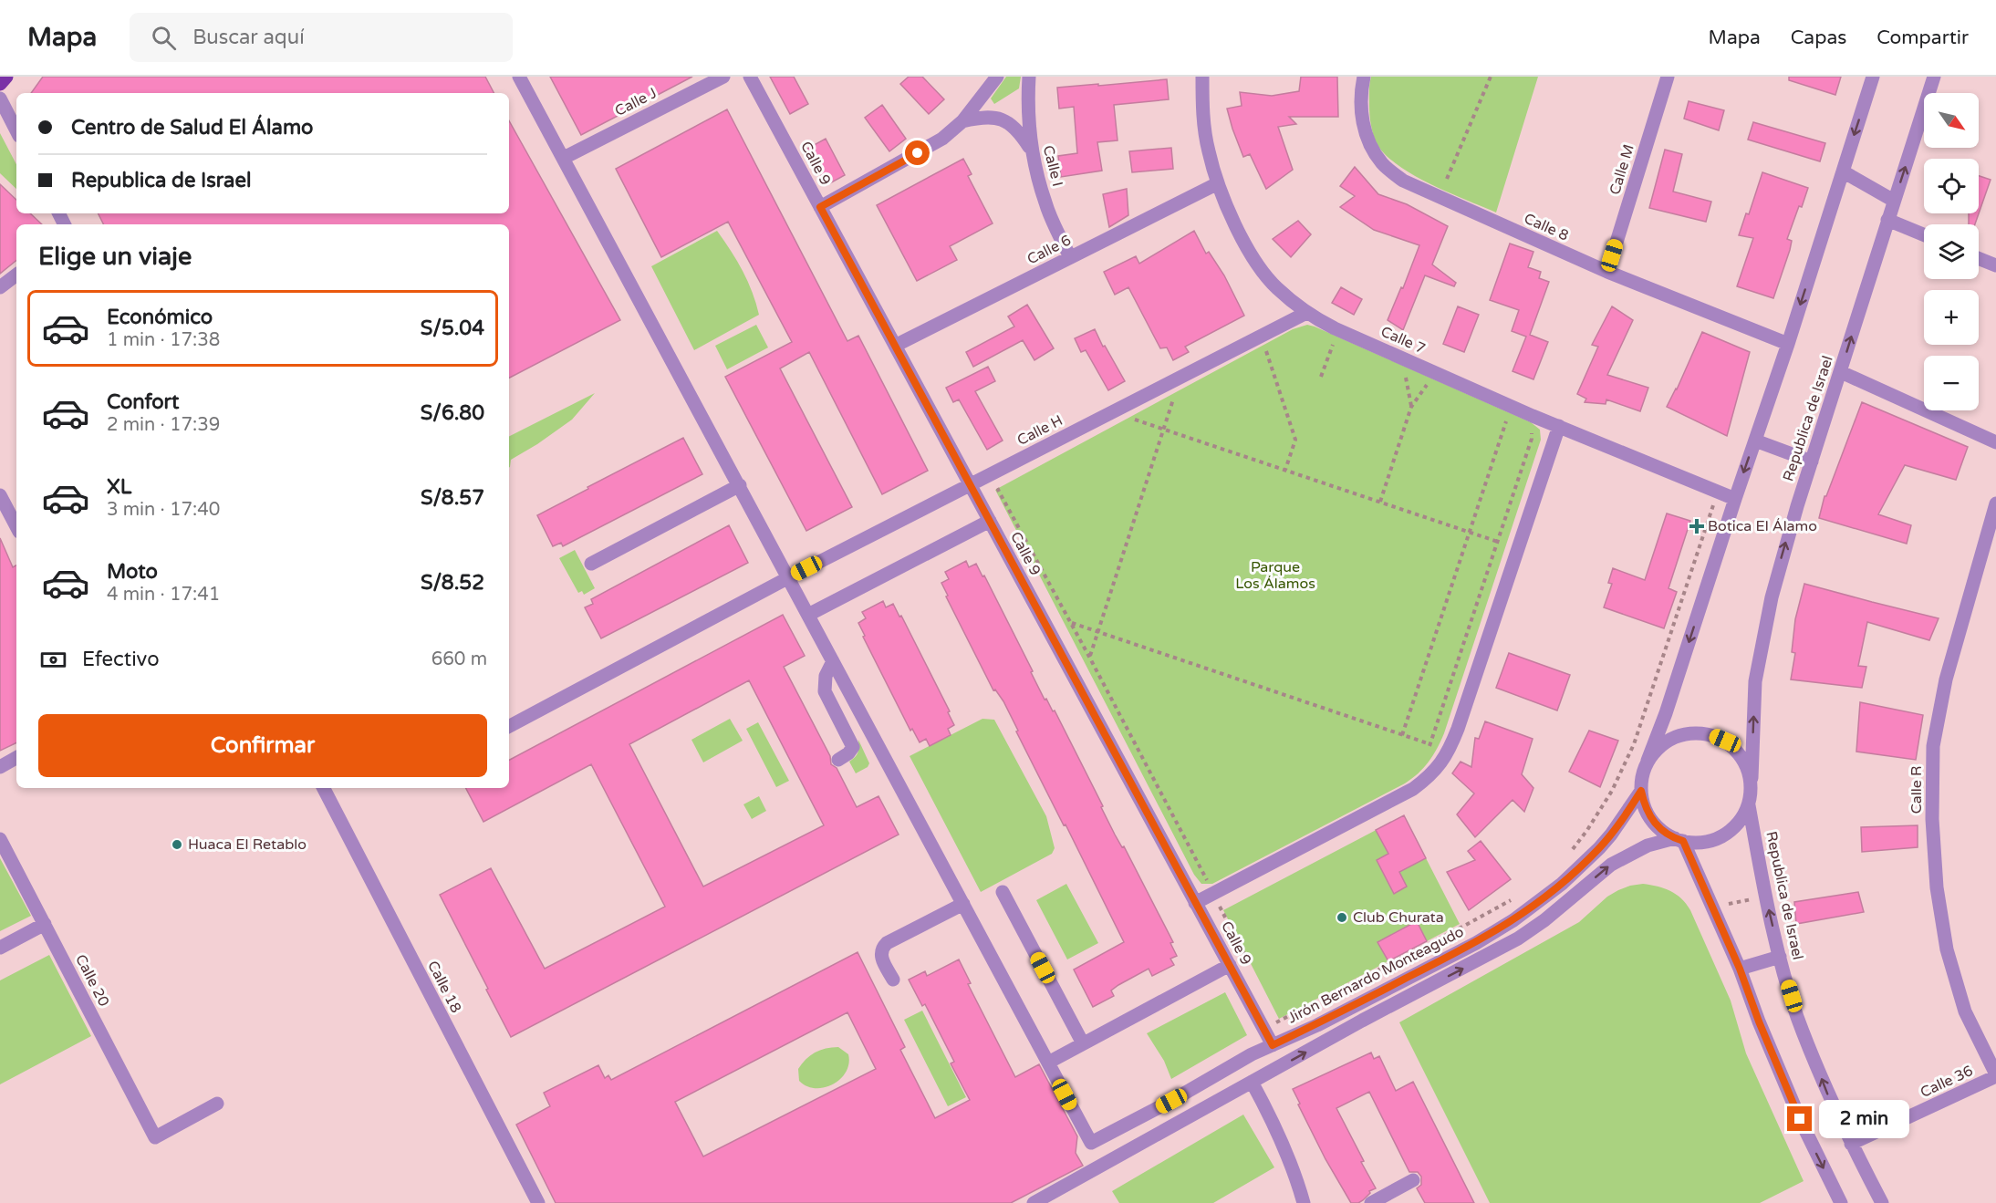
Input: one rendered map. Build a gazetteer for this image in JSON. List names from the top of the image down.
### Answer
{
  "streets": {
    "street": [
      "Calle J",
      "Calle 9",
      "Calle I",
      "Calle M",
      "Calle 8",
      "Calle 6",
      "Calle 7",
      "Republica de Israel",
      "Calle H",
      "Calle R",
      "Jirón Bernardo Monteagudo",
      "Calle 20",
      "Calle 18",
      "Calle 36"
    ]
  },
  "crossings": [
    ["Calle 9", "Calle 6"],
    ["Calle 9", "Calle H"],
    ["Calle 9", "Jirón Bernardo Monteagudo"],
    ["Calle I", "Calle 6"],
    ["Calle M", "Calle 8"],
    ["Calle 6", "Calle 7"],
    ["Calle 7", "Calle H"],
    ["Republica de Israel", "Jirón Bernardo Monteagudo"],
    ["Republica de Israel", "Calle 36"],
    ["Calle R", "Calle 36"]
  ],
  "parks": ["Parque Los Álamos"],
  "places": {
    "health": ["Botica El Álamo"],
    "other": ["Huaca El Retablo", "Club Churata"]
  },
  "north": "bottom right",
  "page": {
    "header": "Mapa",
    "search": "Buscar aquí",
    "nav": ["Mapa", "Capas", "Compartir"],
    "map_buttons": ["+", "−"],
    "banner": ["Centro de Salud El Álamo", "Republica de Israel"],
    "heading": "Elige un viaje",
    "list": [
      {
        "name": "Económico",
        "note": "1 min · 17:38",
        "value": "S/5.04"
      },
      {
        "name": "Confort",
        "note": "2 min · 17:39",
        "value": "S/6.80"
      },
      {
        "name": "XL",
        "note": "3 min · 17:40",
        "value": "S/8.57"
      },
      {
        "name": "Moto",
        "note": "4 min · 17:41",
        "value": "S/8.52"
      }
    ],
    "pay": ["Efectivo", "660 m"],
    "buttons": "Confirmar",
    "bubble": "2 min"
  }
}
